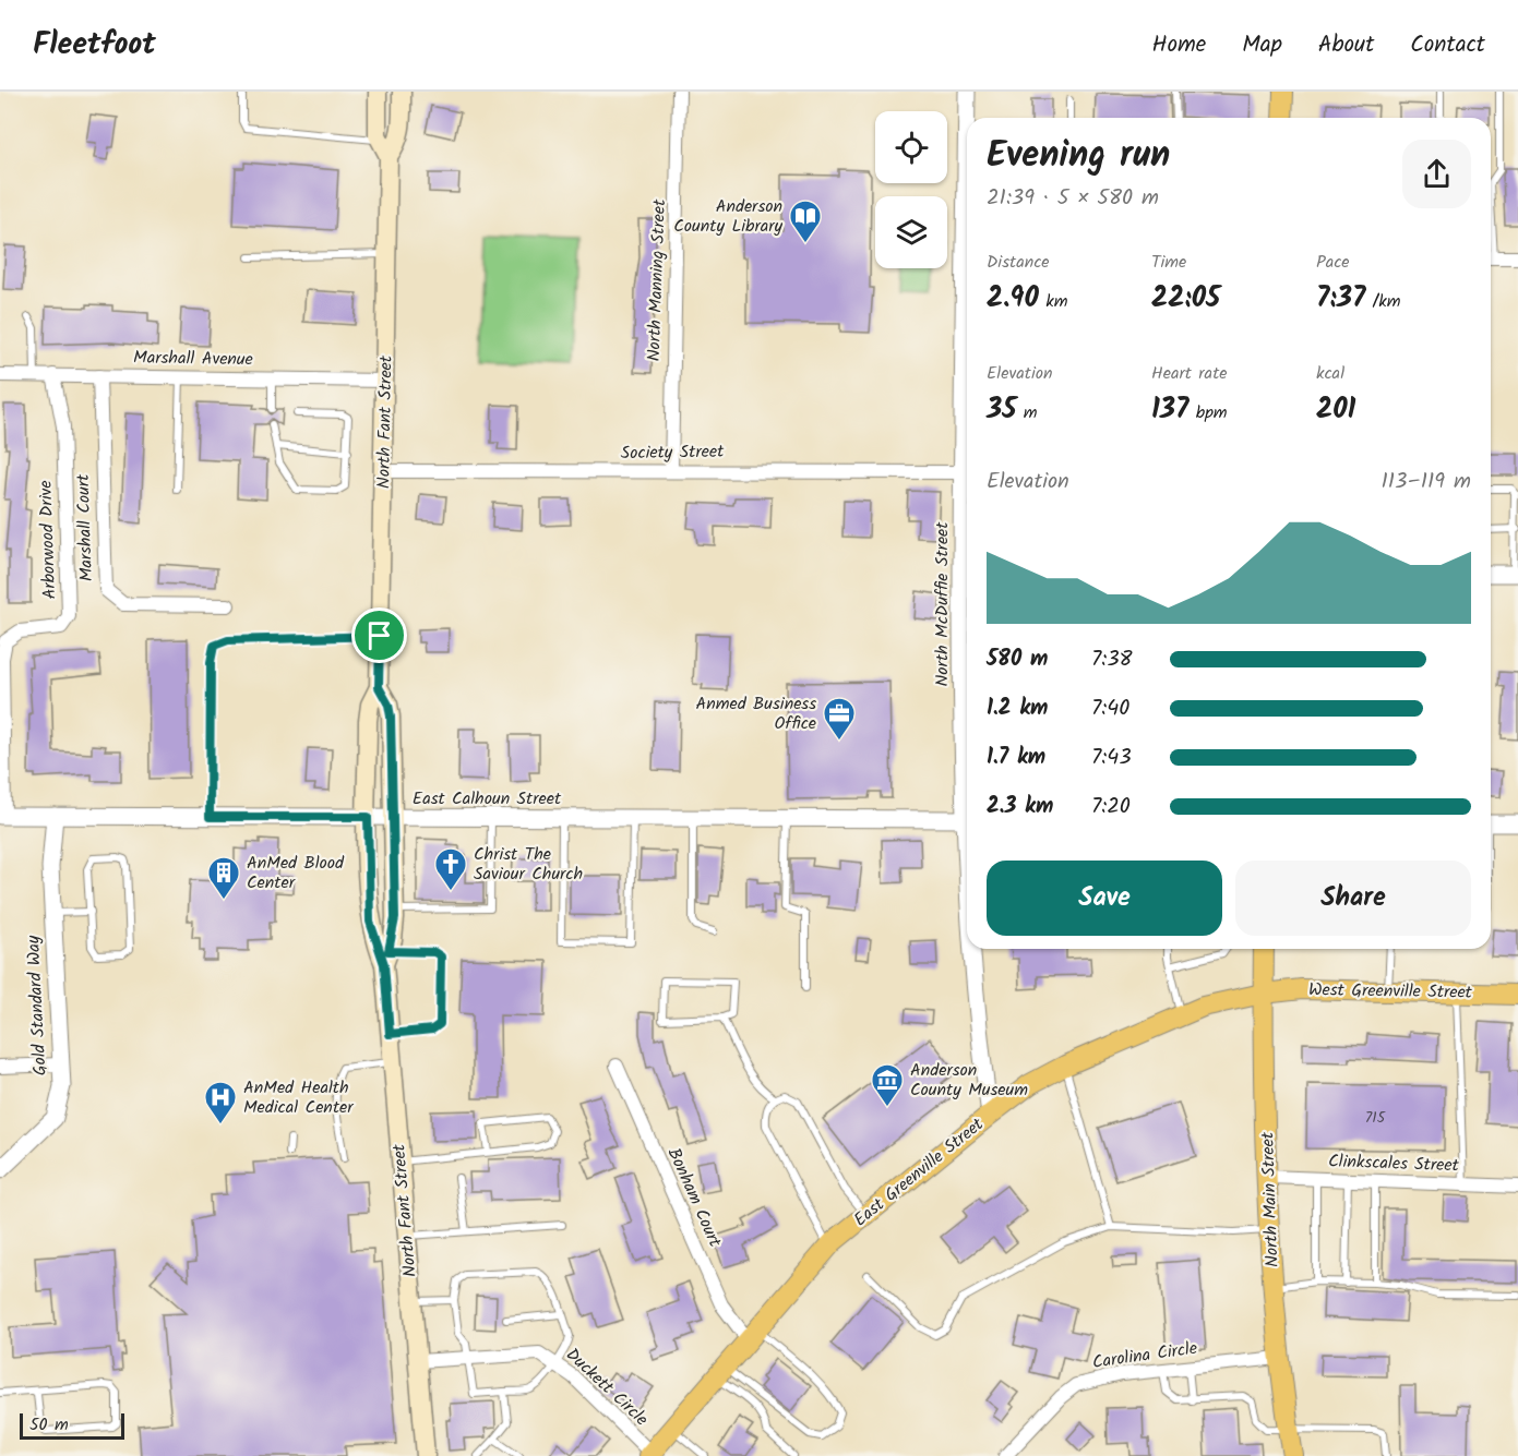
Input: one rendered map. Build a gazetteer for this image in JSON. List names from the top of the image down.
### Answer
{
  "streets": {
    "main road": [
      "North Fant Street",
      "West Greenville Street",
      "East Greenville Street",
      "North Main Street"
    ],
    "street": [
      "North Manning Street",
      "Marshall Avenue",
      "Society Street",
      "Marshall Court",
      "Arborwood Drive",
      "North McDuffie Street",
      "East Calhoun Street",
      "Gold Standard Way",
      "Clinkscales Street",
      "Bonham Court",
      "Carolina Circle",
      "Duckett Circle"
    ]
  },
  "crossings": [
    ["North Manning Street", "Society Street"],
    ["Marshall Avenue", "North Fant Street"],
    ["Marshall Avenue", "Marshall Court"],
    ["Marshall Avenue", "Arborwood Drive"],
    ["North Fant Street", "Society Street"],
    ["North Fant Street", "East Calhoun Street"],
    ["North Fant Street", "Duckett Circle"],
    ["Society Street", "North McDuffie Street"],
    ["Arborwood Drive", "East Calhoun Street"],
    ["North McDuffie Street", "East Greenville Street"],
    ["East Calhoun Street", "Gold Standard Way"],
    ["West Greenville Street", "East Greenville Street"],
    ["West Greenville Street", "North Main Street"],
    ["Clinkscales Street", "North Main Street"],
    ["East Greenville Street", "Bonham Court"],
    ["East Greenville Street", "North Main Street"],
    ["East Greenville Street", "Duckett Circle"],
    ["North Main Street", "Carolina Circle"]
  ],
  "places": {
    "library": ["Anderson County Library"],
    "office": ["Anmed Business Office"],
    "church": ["Christ The Saviour Church"],
    "building": ["AnMed Blood Center"],
    "museum": ["Anderson County Museum"],
    "hospital": ["AnMed Health Medical Center"]
  },
  "house_numbers": ["715"],
  "scale_bar": "50 m",
  "page": {
    "header": "Fleetfoot",
    "nav": [
      "Home",
      "Map",
      "About",
      "Contact"
    ],
    "heading": ["Evening run", "21:39 · 5 × 580 m"],
    "stats": [
      ["Distance", "2.90 km"],
      ["Time", "22:05"],
      ["Pace", "7:37 /km"],
      ["Elevation", "35 m"],
      ["Heart rate", "137 bpm"],
      ["kcal", "201"]
    ],
    "chart": ["Elevation", "113–119 m"],
    "list": [
      {
        "name": "580 m",
        "note": "7:38"
      },
      {
        "name": "1.2 km",
        "note": "7:40"
      },
      {
        "name": "1.7 km",
        "note": "7:43"
      },
      {
        "name": "2.3 km",
        "note": "7:20"
      }
    ],
    "buttons": ["Save", "Share"],
    "scale": "50 m"
  }
}
